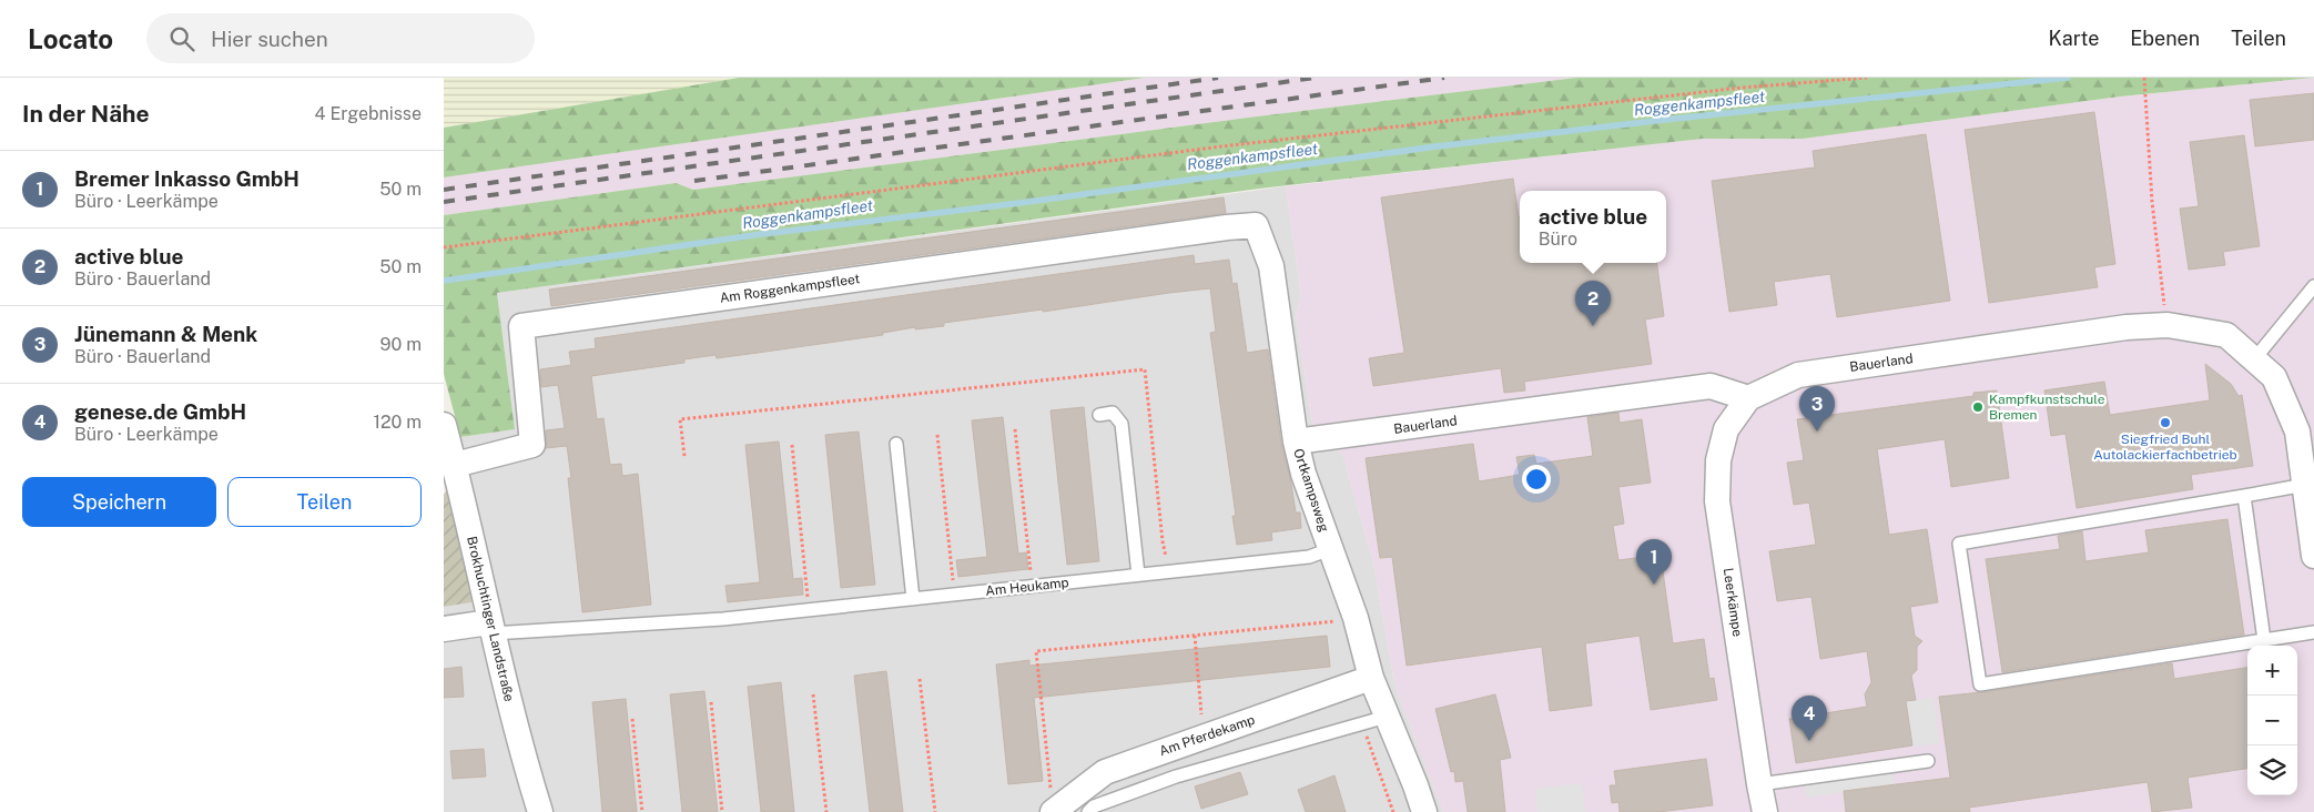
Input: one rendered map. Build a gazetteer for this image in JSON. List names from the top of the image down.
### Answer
{
  "streets": {
    "street": [
      "Am Roggenkampsfleet",
      "Bauerland",
      "Ortkampsweg",
      "Leerkämpe",
      "Brokhuchtinger Landstraße",
      "Am Pferdekamp"
    ],
    "lane": ["Am Heukamp"]
  },
  "crossings": [
    ["Am Roggenkampsfleet", "Ortkampsweg"],
    ["Am Roggenkampsfleet", "Brokhuchtinger Landstraße"],
    ["Bauerland", "Ortkampsweg"],
    ["Bauerland", "Leerkämpe"],
    ["Ortkampsweg", "Am Heukamp"],
    ["Ortkampsweg", "Am Pferdekamp"],
    ["Am Heukamp", "Brokhuchtinger Landstraße"]
  ],
  "water": ["Roggenkampsfleet"],
  "places": ["Kampfkunstschule Bremen", "Siegfried Buhl Autolackierfachbetrieb"],
  "page": {
    "header": "Locato",
    "search": "Hier suchen",
    "nav": ["Karte", "Ebenen", "Teilen"],
    "heading": ["In der Nähe", "4 Ergebnisse"],
    "list": [
      {
        "mark": "1",
        "name": "Bremer Inkasso GmbH",
        "note": "Büro · Leerkämpe",
        "value": "50 m"
      },
      {
        "mark": "2",
        "name": "active blue",
        "note": "Büro · Bauerland",
        "value": "50 m"
      },
      {
        "mark": "3",
        "name": "Jünemann & Menk",
        "note": "Büro · Bauerland",
        "value": "90 m"
      },
      {
        "mark": "4",
        "name": "genese.de GmbH",
        "note": "Büro · Leerkämpe",
        "value": "120 m"
      }
    ],
    "popup": ["active blue", "Büro"],
    "pins": [
      "2",
      "3",
      "1",
      "4"
    ],
    "buttons": ["Speichern", "Teilen"],
    "map_buttons": ["+", "−"]
  }
}
